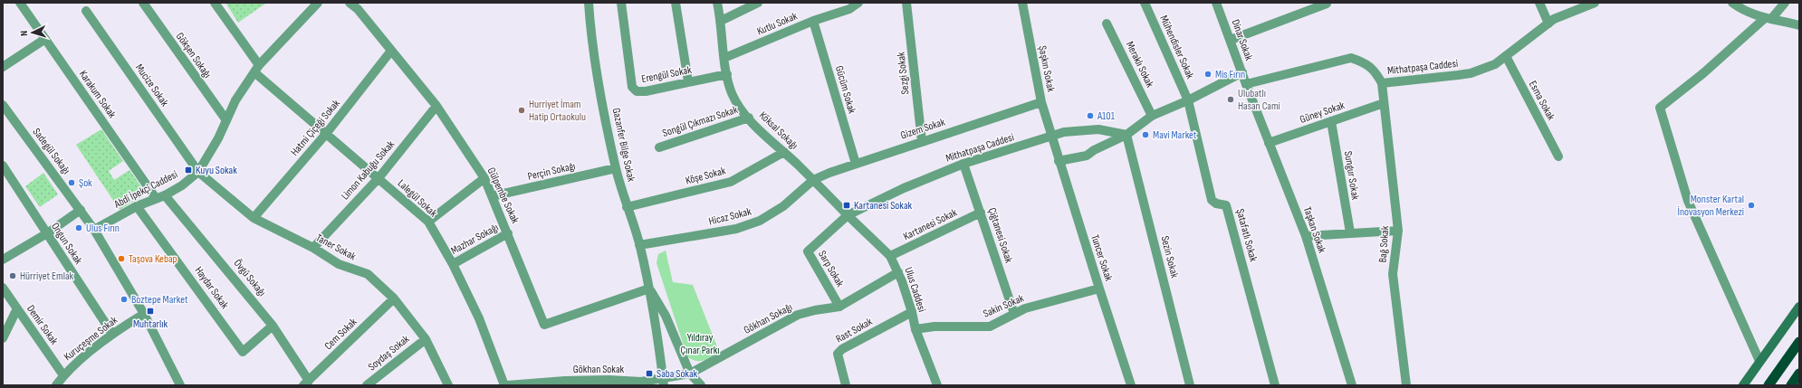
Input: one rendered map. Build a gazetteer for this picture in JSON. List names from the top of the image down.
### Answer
{
  "streets": {
    "street": [
      "Kutlu Sokak",
      "Dinar Sokak",
      "Mühendisler Sokak",
      "Gökşen Sokağı",
      "Meraklı Sokak",
      "Mithatpaşa Caddesi",
      "Şaşkın Sokak",
      "Sezgi Sokak",
      "Erengül Sokak",
      "Mucize Sokak",
      "Gücüm Sokak",
      "Karakum Sokak",
      "Esma Sokak",
      "Güney Sokak",
      "Songül Çıkmazı Sokak",
      "Hatmi Çiçeği Sokak",
      "Gizem Sokak",
      "Köksal Sokağı",
      "Gazanfer Bilge Sokak",
      "Sadegül Sokağı",
      "Limon Kabuğu Sokak",
      "Perçin Sokağı",
      "Köşe Sokak",
      "Sungur Sokak",
      "Abdi İpekçi Caddesi",
      "Gülpembe Sokak",
      "Lalegül Sokak",
      "Hicaz Sokak",
      "Kartanesi Sokak",
      "Taşkan Sokak",
      "Çiğtanesi Sokak",
      "Şatafatlı Sokak",
      "Mazhar Sokağı",
      "Ongun Sokak",
      "Bağ Sokak",
      "Taner Sokak",
      "Sezin Sokak",
      "Tuncer Sokak",
      "Sarp Sokak",
      "Övgü Sokağı",
      "Haydar Sokak",
      "Ulus Caddesi",
      "Sakin Sokak",
      "Gökhan Sokağı",
      "Demir Sokak",
      "Rast Sokak",
      "Cem Sokak",
      "Kuruçeşme Sokak",
      "Soydaş Sokak",
      "Gökhan Sokak"
    ]
  },
  "crossings": [
    ["Kutlu Sokak", "Gücüm Sokak"],
    ["Kutlu Sokak", "Köksal Sokağı"],
    ["Dinar Sokak", "Mithatpaşa Caddesi"],
    ["Dinar Sokak", "Taşkan Sokak"],
    ["Mühendisler Sokak", "Şatafatlı Sokak"],
    ["Gökşen Sokağı", "Abdi İpekçi Caddesi"],
    ["Mithatpaşa Caddesi", "Şaşkın Sokak"],
    ["Mithatpaşa Caddesi", "Esma Sokak"],
    ["Mithatpaşa Caddesi", "Köksal Sokağı"],
    ["Mithatpaşa Caddesi", "Taşkan Sokak"],
    ["Mithatpaşa Caddesi", "Çiğtanesi Sokak"],
    ["Mithatpaşa Caddesi", "Bağ Sokak"],
    ["Mithatpaşa Caddesi", "Sezin Sokak"],
    ["Mithatpaşa Caddesi", "Tuncer Sokak"],
    ["Mithatpaşa Caddesi", "Sarp Sokak"],
    ["Mithatpaşa Caddesi", "Ulus Caddesi"],
    ["Şaşkın Sokak", "Gizem Sokak"],
    ["Şaşkın Sokak", "Tuncer Sokak"],
    ["Sezgi Sokak", "Gizem Sokak"],
    ["Erengül Sokak", "Köksal Sokağı"],
    ["Mucize Sokak", "Abdi İpekçi Caddesi"],
    ["Mucize Sokak", "Taner Sokak"],
    ["Gücüm Sokak", "Gizem Sokak"],
    ["Karakum Sokak", "Abdi İpekçi Caddesi"],
    ["Güney Sokak", "Sungur Sokak"],
    ["Güney Sokak", "Taşkan Sokak"],
    ["Güney Sokak", "Bağ Sokak"],
    ["Songül Çıkmazı Sokak", "Köksal Sokağı"],
    ["Hatmi Çiçeği Sokak", "Gülpembe Sokak"],
    ["Hatmi Çiçeği Sokak", "Lalegül Sokak"],
    ["Hatmi Çiçeği Sokak", "Taner Sokak"],
    ["Gizem Sokak", "Köksal Sokağı"],
    ["Gizem Sokak", "Hicaz Sokak"],
    ["Köksal Sokağı", "Köşe Sokak"],
    ["Köksal Sokağı", "Hicaz Sokak"],
    ["Köksal Sokağı", "Sarp Sokak"],
    ["Köksal Sokağı", "Ulus Caddesi"],
    ["Gazanfer Bilge Sokak", "Perçin Sokağı"],
    ["Gazanfer Bilge Sokak", "Köşe Sokak"],
    ["Gazanfer Bilge Sokak", "Gülpembe Sokak"],
    ["Gazanfer Bilge Sokak", "Hicaz Sokak"],
    ["Sadegül Sokağı", "Abdi İpekçi Caddesi"],
    ["Limon Kabuğu Sokak", "Gülpembe Sokak"],
    ["Limon Kabuğu Sokak", "Lalegül Sokak"],
    ["Limon Kabuğu Sokak", "Taner Sokak"],
    ["Perçin Sokağı", "Gülpembe Sokak"],
    ["Abdi İpekçi Caddesi", "Lalegül Sokak"],
    ["Abdi İpekçi Caddesi", "Taner Sokak"],
    ["Abdi İpekçi Caddesi", "Övgü Sokağı"],
    ["Abdi İpekçi Caddesi", "Haydar Sokak"],
    ["Gülpembe Sokak", "Mazhar Sokağı"],
    ["Lalegül Sokak", "Mazhar Sokağı"],
    ["Lalegül Sokak", "Gökhan Sokak"],
    ["Kartanesi Sokak", "Çiğtanesi Sokak"],
    ["Kartanesi Sokak", "Ulus Caddesi"],
    ["Çiğtanesi Sokak", "Sakin Sokak"],
    ["Ongun Sokak", "Kuruçeşme Sokak"],
    ["Taner Sokak", "Cem Sokak"],
    ["Taner Sokak", "Soydaş Sokak"],
    ["Tuncer Sokak", "Sakin Sokak"],
    ["Sarp Sokak", "Ulus Caddesi"],
    ["Sarp Sokak", "Gökhan Sokağı"],
    ["Övgü Sokağı", "Haydar Sokak"],
    ["Övgü Sokağı", "Cem Sokak"],
    ["Ulus Caddesi", "Sakin Sokak"],
    ["Ulus Caddesi", "Gökhan Sokağı"],
    ["Ulus Caddesi", "Rast Sokak"],
    ["Gökhan Sokağı", "Gökhan Sokak"],
    ["Demir Sokak", "Kuruçeşme Sokak"]
  ],
  "parks": ["Yıldıray Çınar Parkı"],
  "places": {
    "other": [
      "Mis Fırın",
      "Ulubatlı Hasan Cami",
      "Hurriyet İmam Hatip Ortaokulu",
      "A101",
      "Mavi Market",
      "Şok",
      "Monster Kartal İnovasyon Merkezi",
      "Ulus Fırın",
      "Taşova Kebap",
      "Hürriyet Emlak",
      "Boztepe Market"
    ],
    "transit": [
      "Kuyu Sokak",
      "Kartanesi̇ Sokak",
      "Muhtarlık",
      "Saba Sokak"
    ]
  },
  "north": "left"
}
